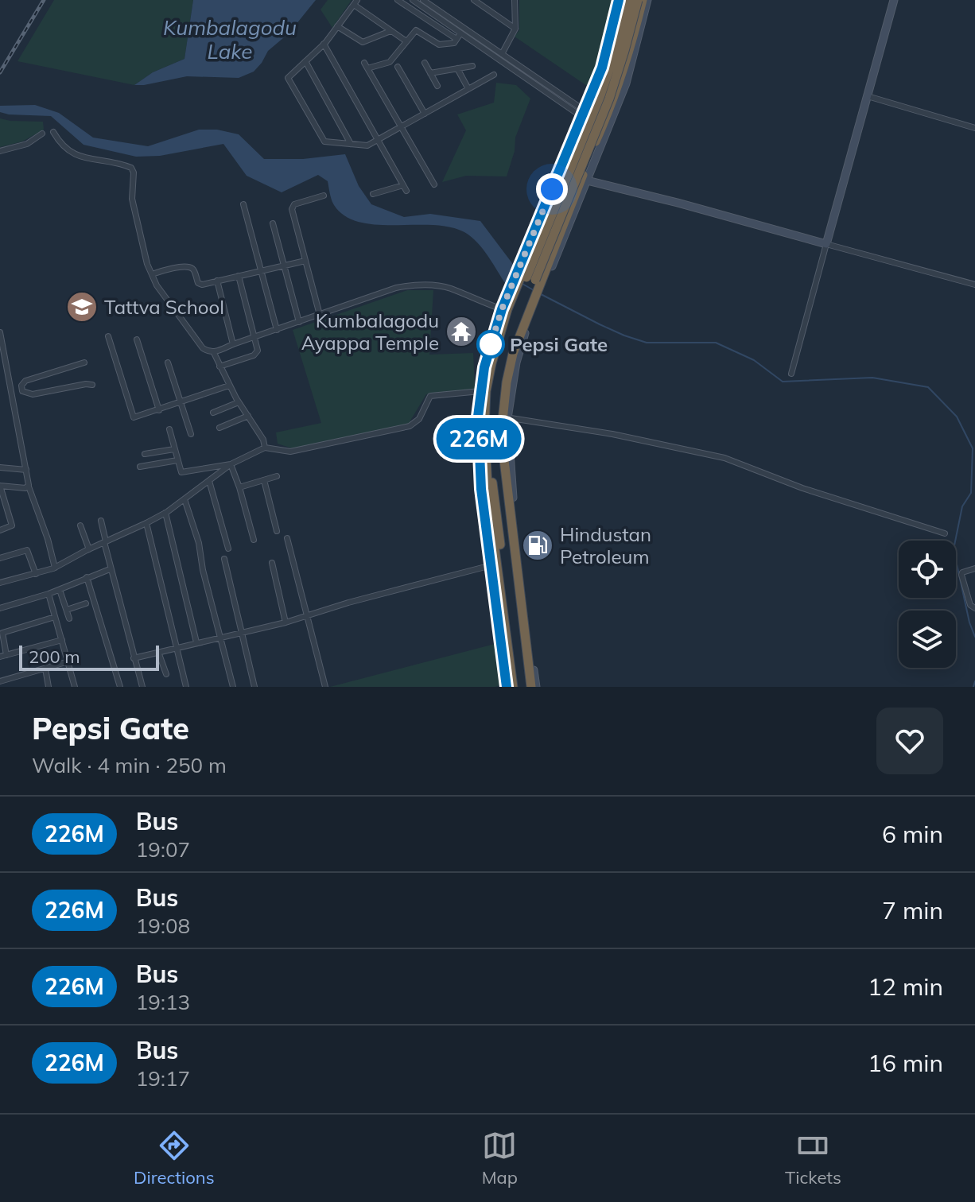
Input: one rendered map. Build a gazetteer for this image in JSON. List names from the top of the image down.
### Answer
{
  "water": ["Kumbalagodu Lake"],
  "places": {
    "school or university": ["Tattva School"],
    "temple": ["Kumbalagodu Ayappa Temple"],
    "other": ["Pepsi Gate"],
    "fuel station": ["Hindustan Petroleum"]
  },
  "lines": ["bus line 226M"],
  "scale_bar": "200 m",
  "page": {
    "on_map": "226M",
    "scale": "200 m",
    "heading": ["Pepsi Gate", "Walk · 4 min · 250 m"],
    "list": [
      {
        "mark": "226M",
        "name": "Bus",
        "note": "19:07",
        "value": "6 min"
      },
      {
        "mark": "226M",
        "name": "Bus",
        "note": "19:08",
        "value": "7 min"
      },
      {
        "mark": "226M",
        "name": "Bus",
        "note": "19:13",
        "value": "12 min"
      },
      {
        "mark": "226M",
        "name": "Bus",
        "note": "19:17",
        "value": "16 min"
      }
    ],
    "tabs": ["Directions", "Map", "Tickets"]
  }
}
